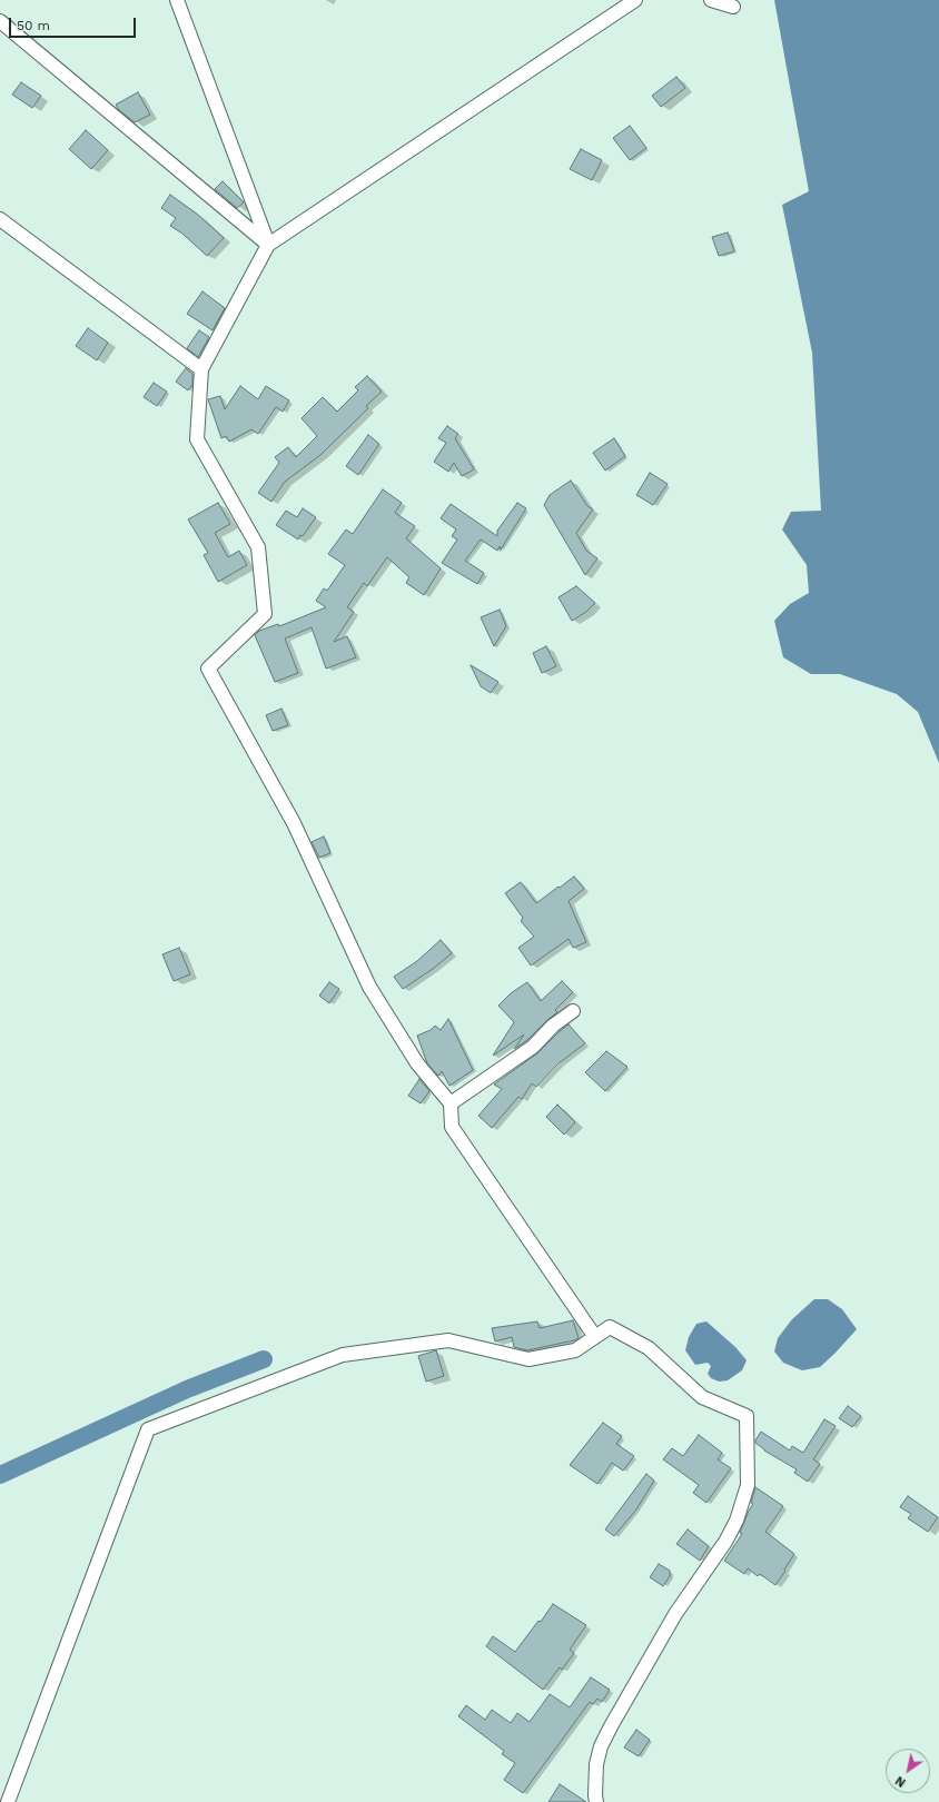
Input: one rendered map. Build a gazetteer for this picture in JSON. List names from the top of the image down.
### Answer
{
  "scale_bar": "50 m",
  "north": "bottom left"
}
